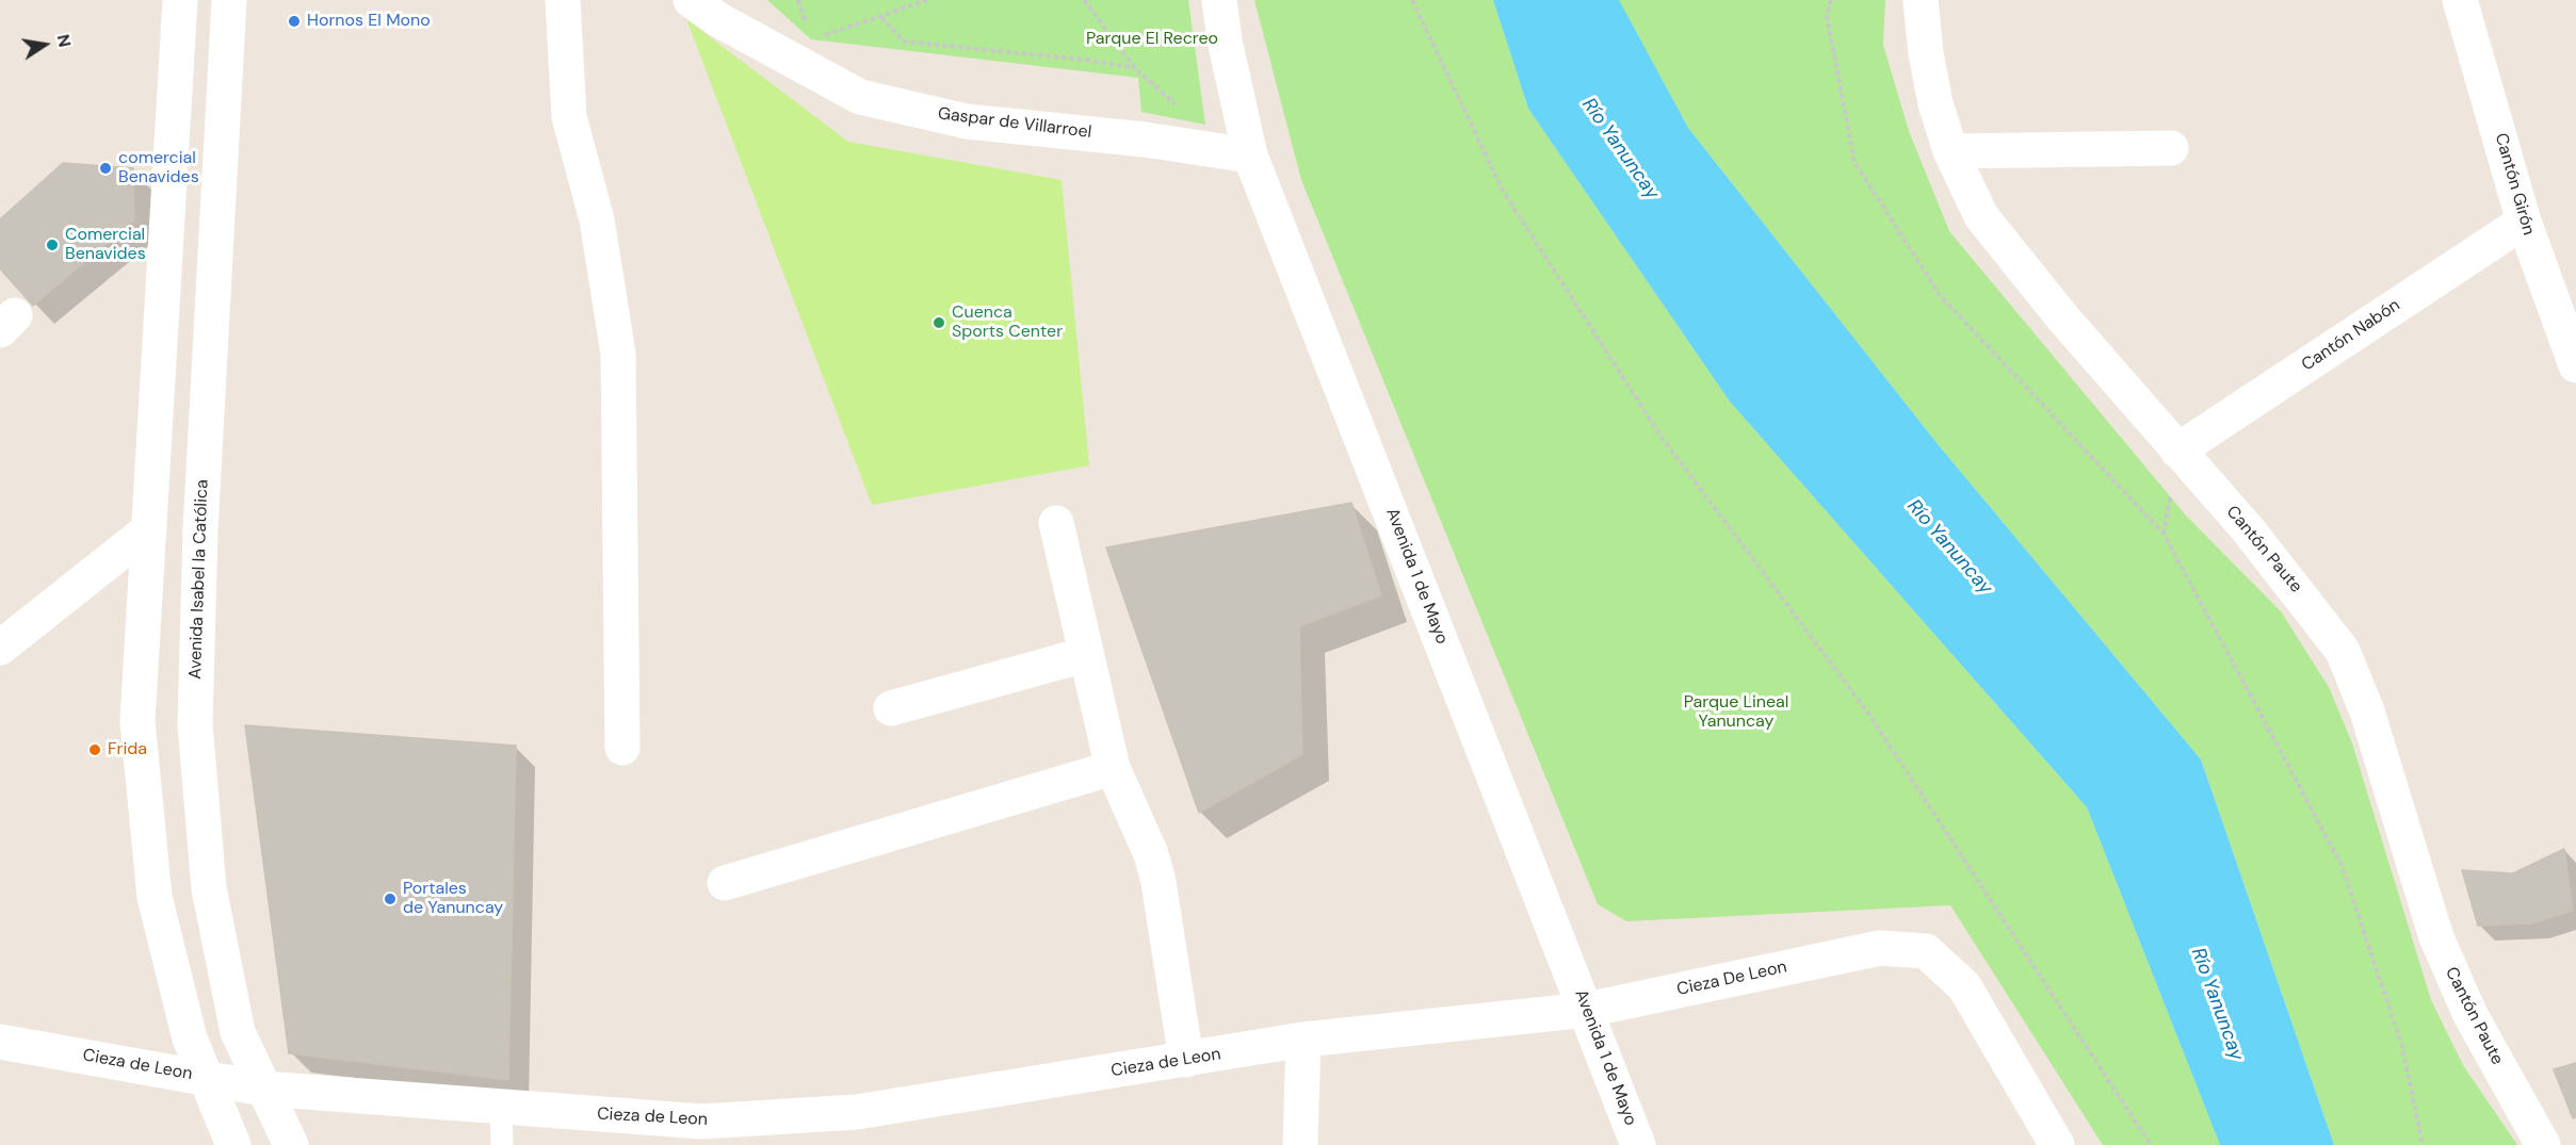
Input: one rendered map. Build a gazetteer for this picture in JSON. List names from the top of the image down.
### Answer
{
  "streets": {
    "street": [
      "Gaspar de Villarroel",
      "Cantón Girón",
      "Cantón Nabón",
      "Cantón Paute",
      "Avenida 1 de Mayo",
      "Avenida Isabel la Católica",
      "Cieza De Leon",
      "Cieza de Leon"
    ]
  },
  "crossings": [
    ["Gaspar de Villarroel", "Avenida 1 de Mayo"],
    ["Cantón Girón", "Cantón Nabón"],
    ["Cantón Nabón", "Cantón Paute"],
    ["Avenida 1 de Mayo", "Cieza De Leon"],
    ["Avenida Isabel la Católica", "Cieza de Leon"],
    ["Cieza De Leon", "Cieza de Leon"]
  ],
  "water": ["Río Yanuncay"],
  "parks": ["Parque El Recreo", "Parque Lineal Yanuncay"],
  "places": [
    "Hornos El Mono",
    "comercial Benavides",
    "Comercial Benavides",
    "Cuenca Sports Center",
    "Frida",
    "Portales de Yanuncay"
  ],
  "north": "right"
}
